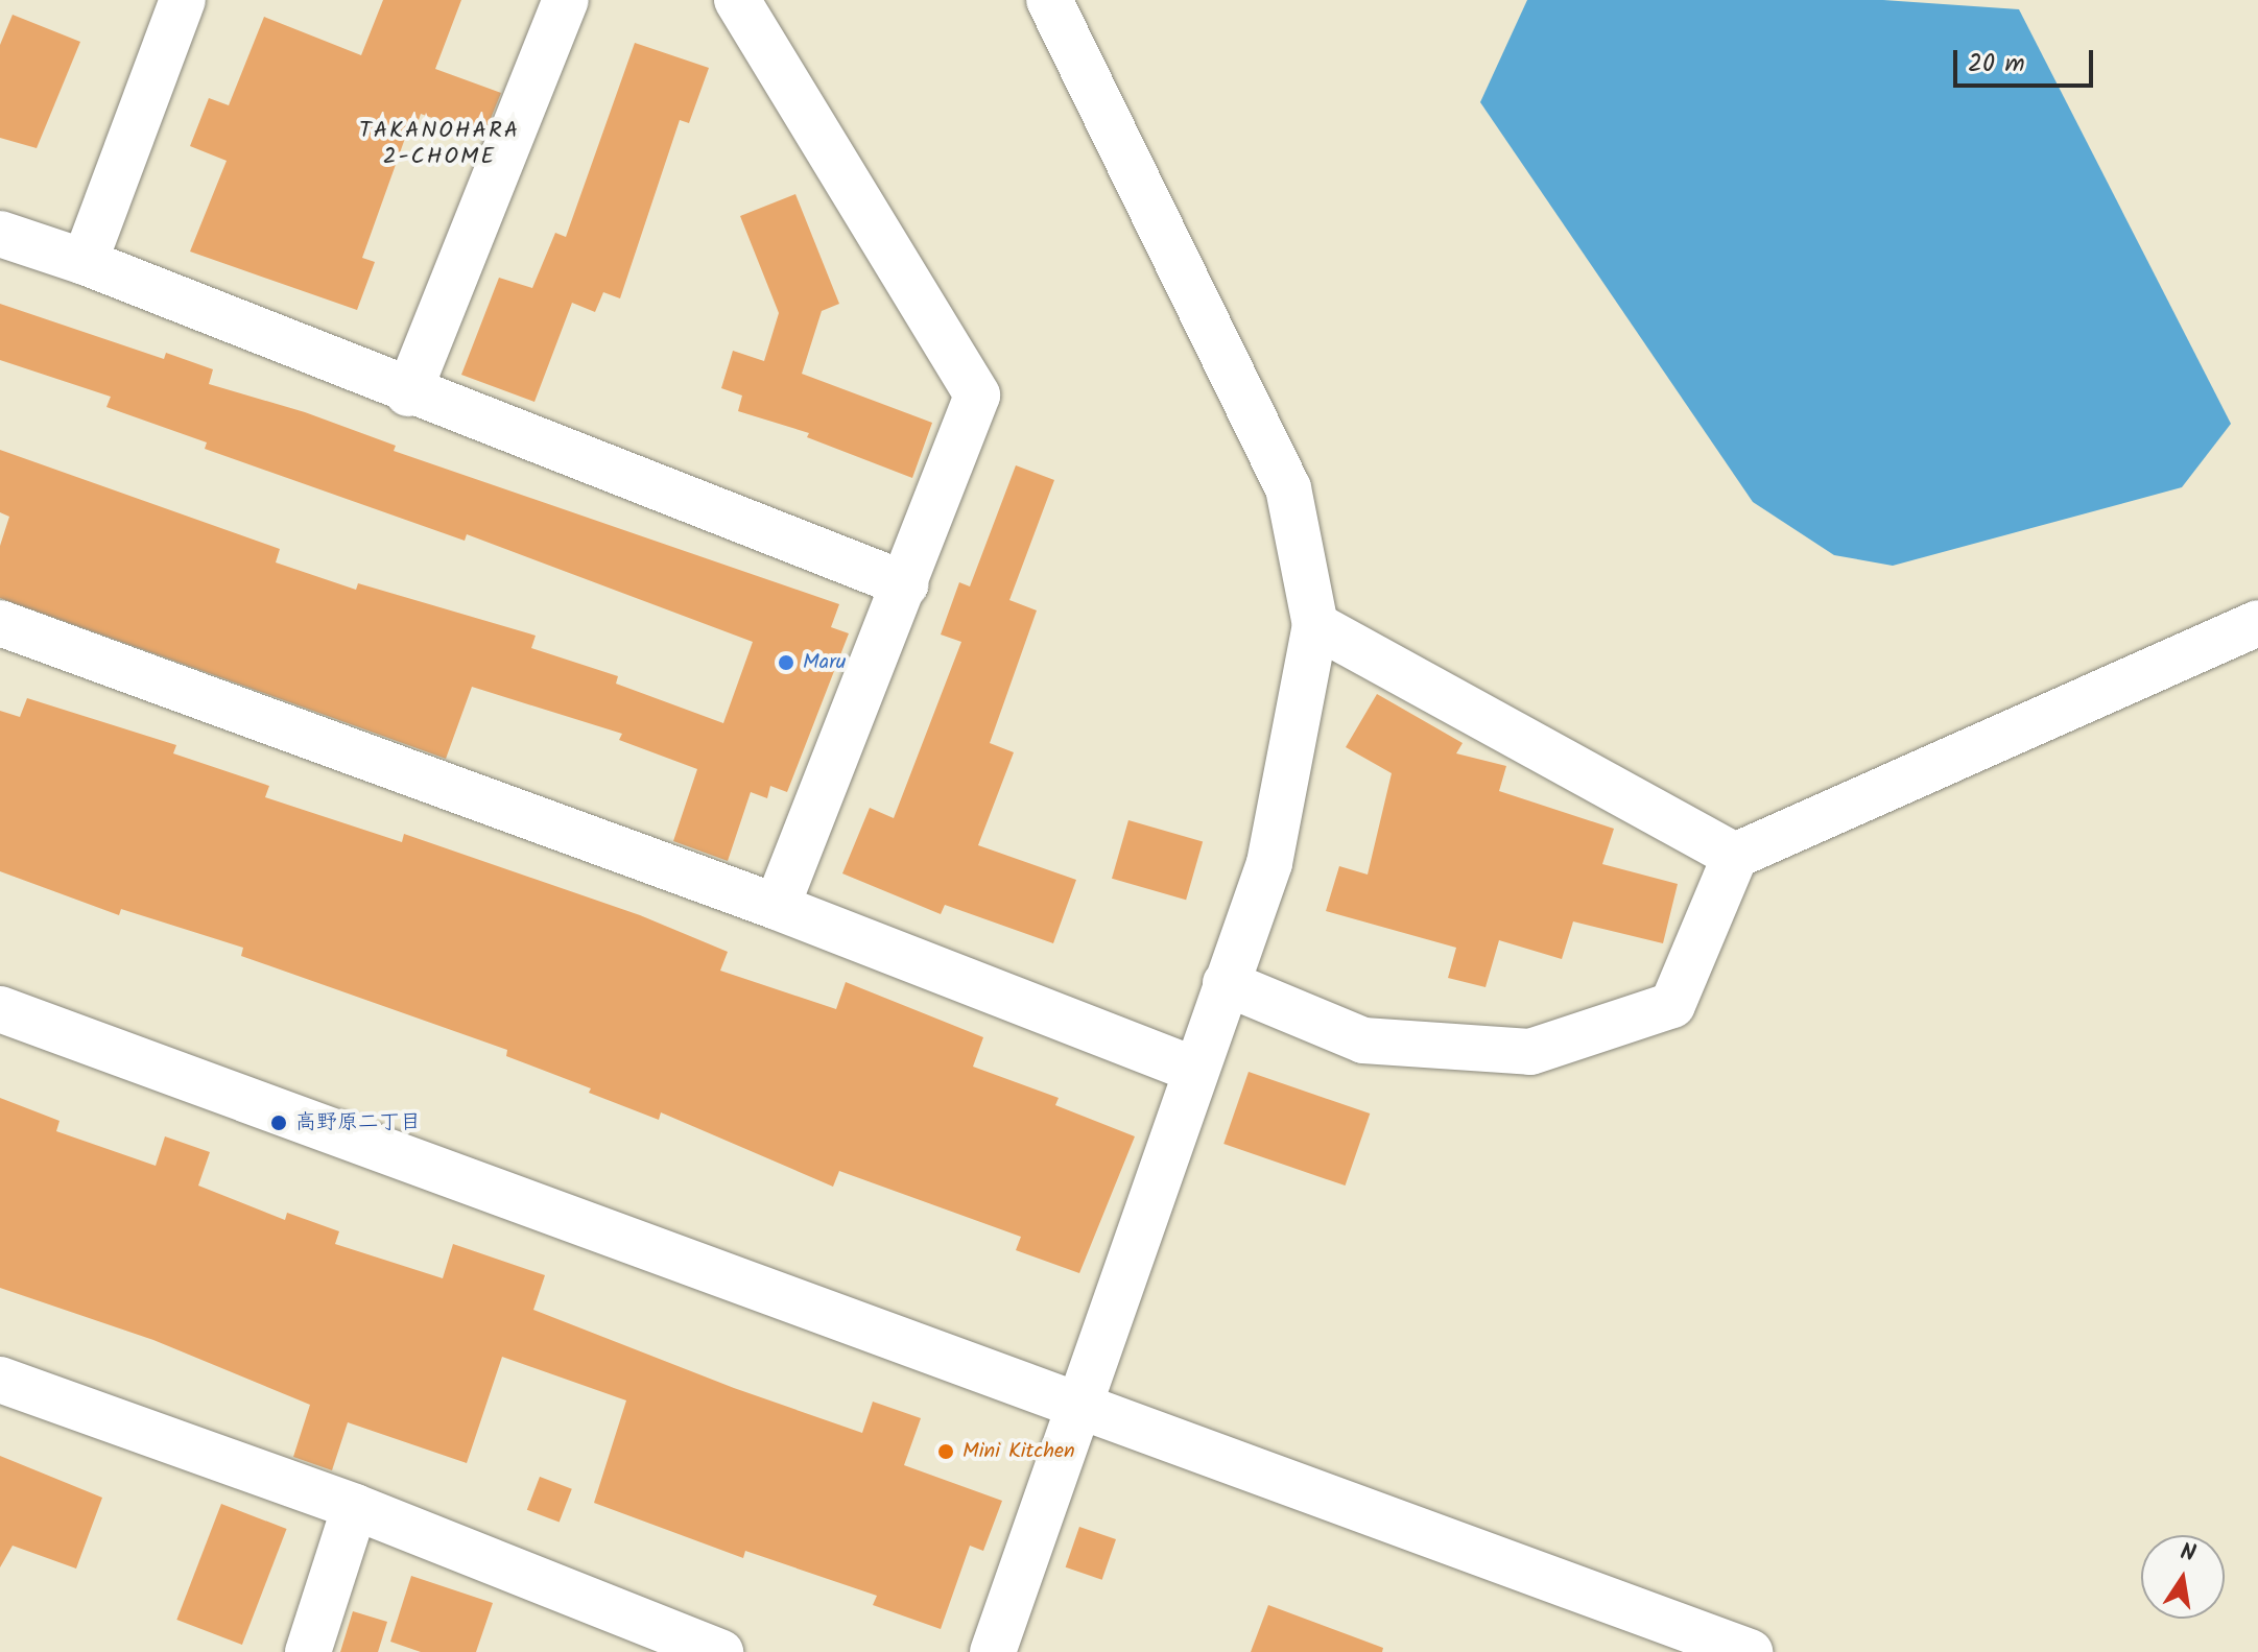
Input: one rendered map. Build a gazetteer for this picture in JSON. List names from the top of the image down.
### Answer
{
  "districts": ["TAKANOHARA 2-CHOME"],
  "places": ["Maru", "高野原二丁目", "Mini Kitchen"],
  "scale_bar": "20 m",
  "north": "top"
}
